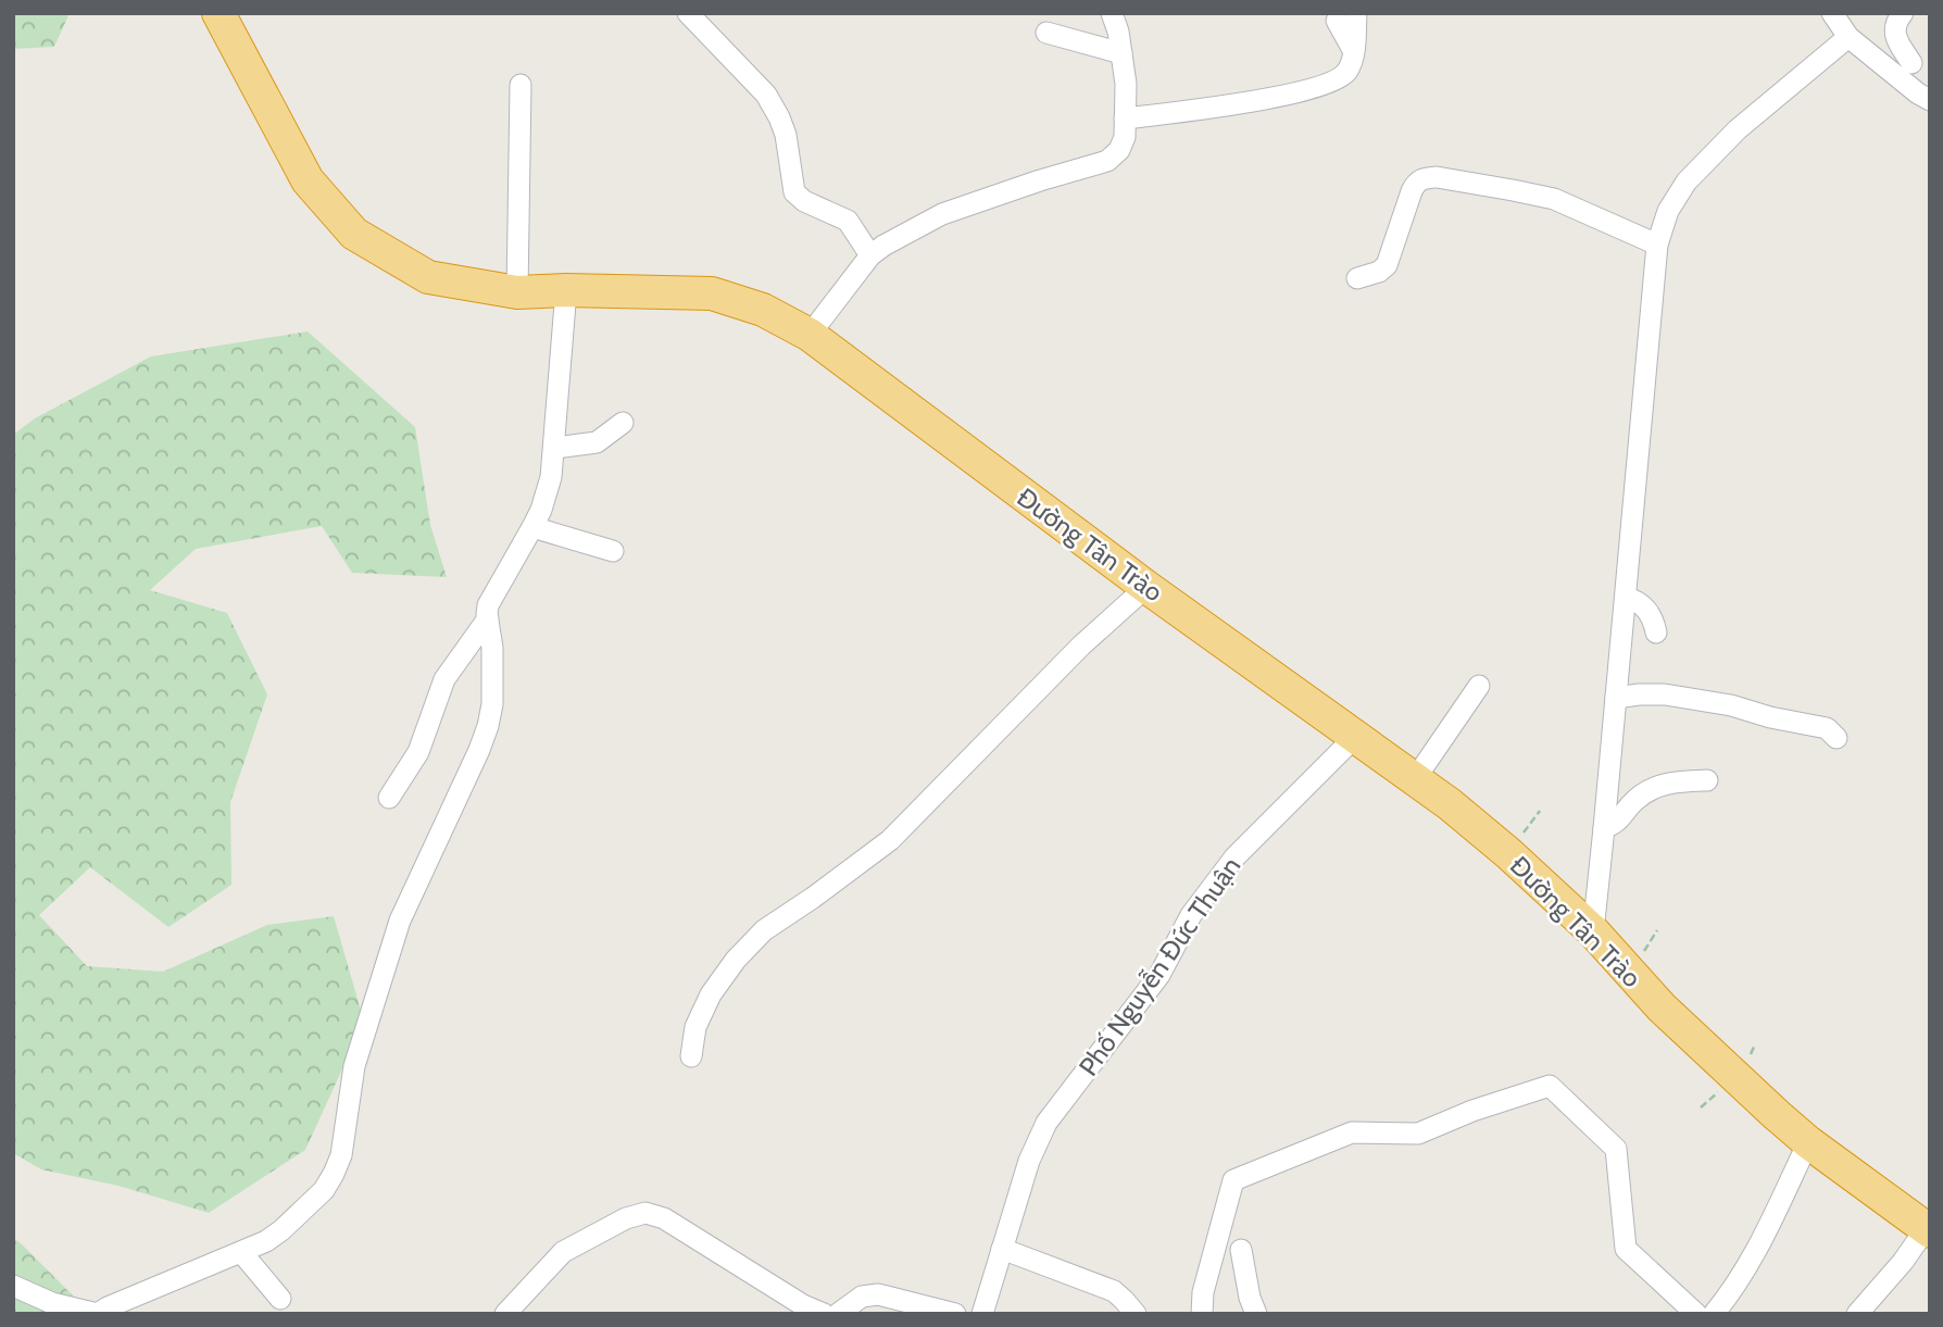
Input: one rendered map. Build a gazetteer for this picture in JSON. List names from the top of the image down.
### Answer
{
  "streets": {
    "highway": ["Đường Tân Trào"],
    "street": ["Phố Nguyễn Đức Thuận"]
  },
  "crossings": [
    ["Đường Tân Trào", "Phố Nguyễn Đức Thuận"]
  ]
}
